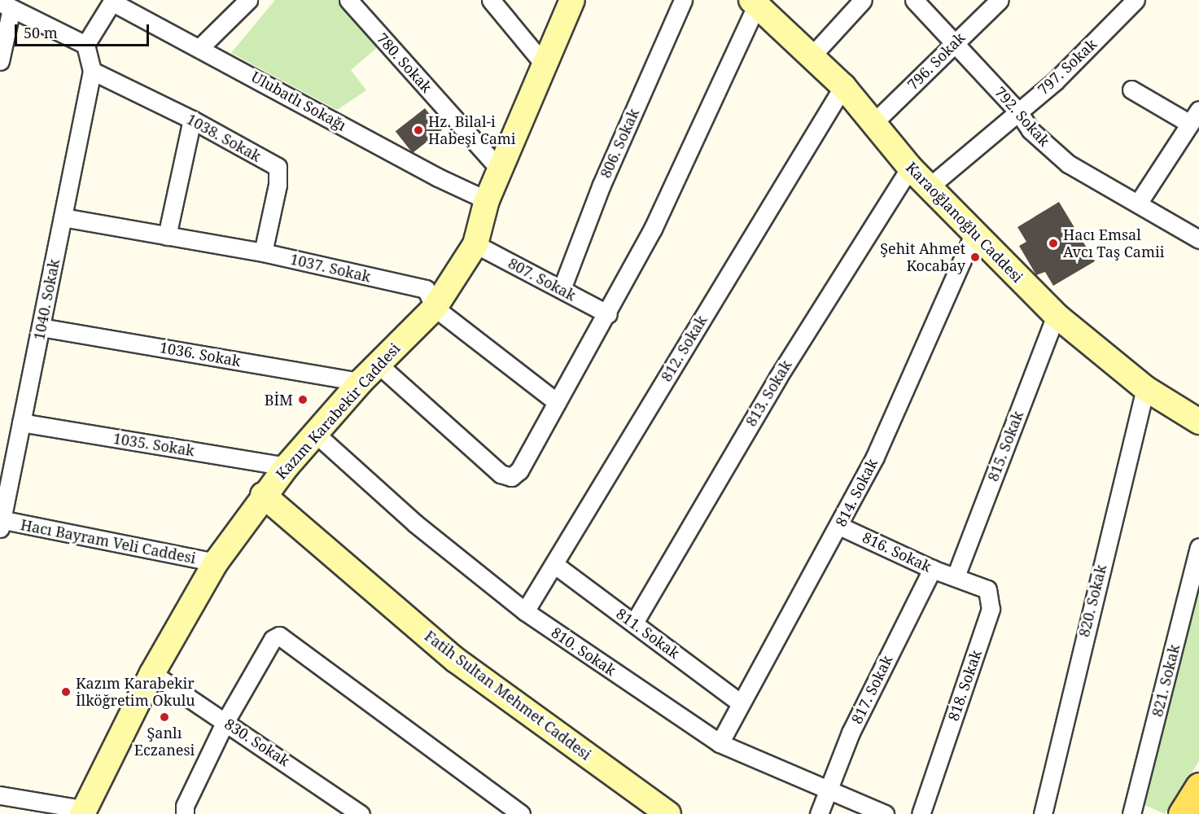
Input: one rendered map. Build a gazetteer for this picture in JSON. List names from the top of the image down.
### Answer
{
  "streets": {
    "main road": ["Karaoğlanoğlu Caddesi", "Kazım Karabekir Caddesi", "Fatih Sultan Mehmet Caddesi"],
    "street": [
      "796. Sokak",
      "780. Sokak",
      "797. Sokak",
      "Ulubatlı Sokağı",
      "792. Sokak",
      "1038. Sokak",
      "806. Sokak",
      "1037. Sokak",
      "807. Sokak",
      "1040. Sokak",
      "812. Sokak",
      "1036. Sokak",
      "813. Sokak",
      "1035. Sokak",
      "815. Sokak",
      "814. Sokak",
      "Hacı Bayram Veli Caddesi",
      "816. Sokak",
      "820. Sokak",
      "811. Sokak",
      "810. Sokak",
      "821. Sokak",
      "818. Sokak",
      "817. Sokak",
      "830. Sokak"
    ]
  },
  "crossings": [
    ["796. Sokak", "792. Sokak"],
    ["796. Sokak", "Karaoğlanoğlu Caddesi"],
    ["780. Sokak", "Kazım Karabekir Caddesi"],
    ["797. Sokak", "792. Sokak"],
    ["797. Sokak", "Karaoğlanoğlu Caddesi"],
    ["Ulubatlı Sokağı", "Kazım Karabekir Caddesi"],
    ["1038. Sokak", "1037. Sokak"],
    ["1038. Sokak", "1040. Sokak"],
    ["806. Sokak", "807. Sokak"],
    ["Karaoğlanoğlu Caddesi", "812. Sokak"],
    ["Karaoğlanoğlu Caddesi", "813. Sokak"],
    ["Karaoğlanoğlu Caddesi", "815. Sokak"],
    ["Karaoğlanoğlu Caddesi", "814. Sokak"],
    ["Karaoğlanoğlu Caddesi", "820. Sokak"],
    ["1037. Sokak", "1040. Sokak"],
    ["1037. Sokak", "Kazım Karabekir Caddesi"],
    ["807. Sokak", "Kazım Karabekir Caddesi"],
    ["1040. Sokak", "1036. Sokak"],
    ["1040. Sokak", "1035. Sokak"],
    ["1040. Sokak", "Hacı Bayram Veli Caddesi"],
    ["812. Sokak", "811. Sokak"],
    ["812. Sokak", "810. Sokak"],
    ["1036. Sokak", "Kazım Karabekir Caddesi"],
    ["813. Sokak", "811. Sokak"],
    ["Kazım Karabekir Caddesi", "1035. Sokak"],
    ["Kazım Karabekir Caddesi", "Hacı Bayram Veli Caddesi"],
    ["Kazım Karabekir Caddesi", "810. Sokak"],
    ["Kazım Karabekir Caddesi", "Fatih Sultan Mehmet Caddesi"],
    ["Kazım Karabekir Caddesi", "830. Sokak"],
    ["815. Sokak", "816. Sokak"],
    ["815. Sokak", "818. Sokak"],
    ["814. Sokak", "816. Sokak"],
    ["814. Sokak", "811. Sokak"],
    ["814. Sokak", "810. Sokak"],
    ["816. Sokak", "818. Sokak"],
    ["816. Sokak", "817. Sokak"],
    ["810. Sokak", "817. Sokak"]
  ],
  "places": [
    "Hz. Bilal-i Habeşi Cami",
    "Hacı Emsal Avcı Taş Camii",
    "Şehit Ahmet Kocabay",
    "BİM",
    "Kazım Karabekir İlköğretim Okulu",
    "Şanlı Eczanesi"
  ],
  "scale_bar": "50 m"
}
